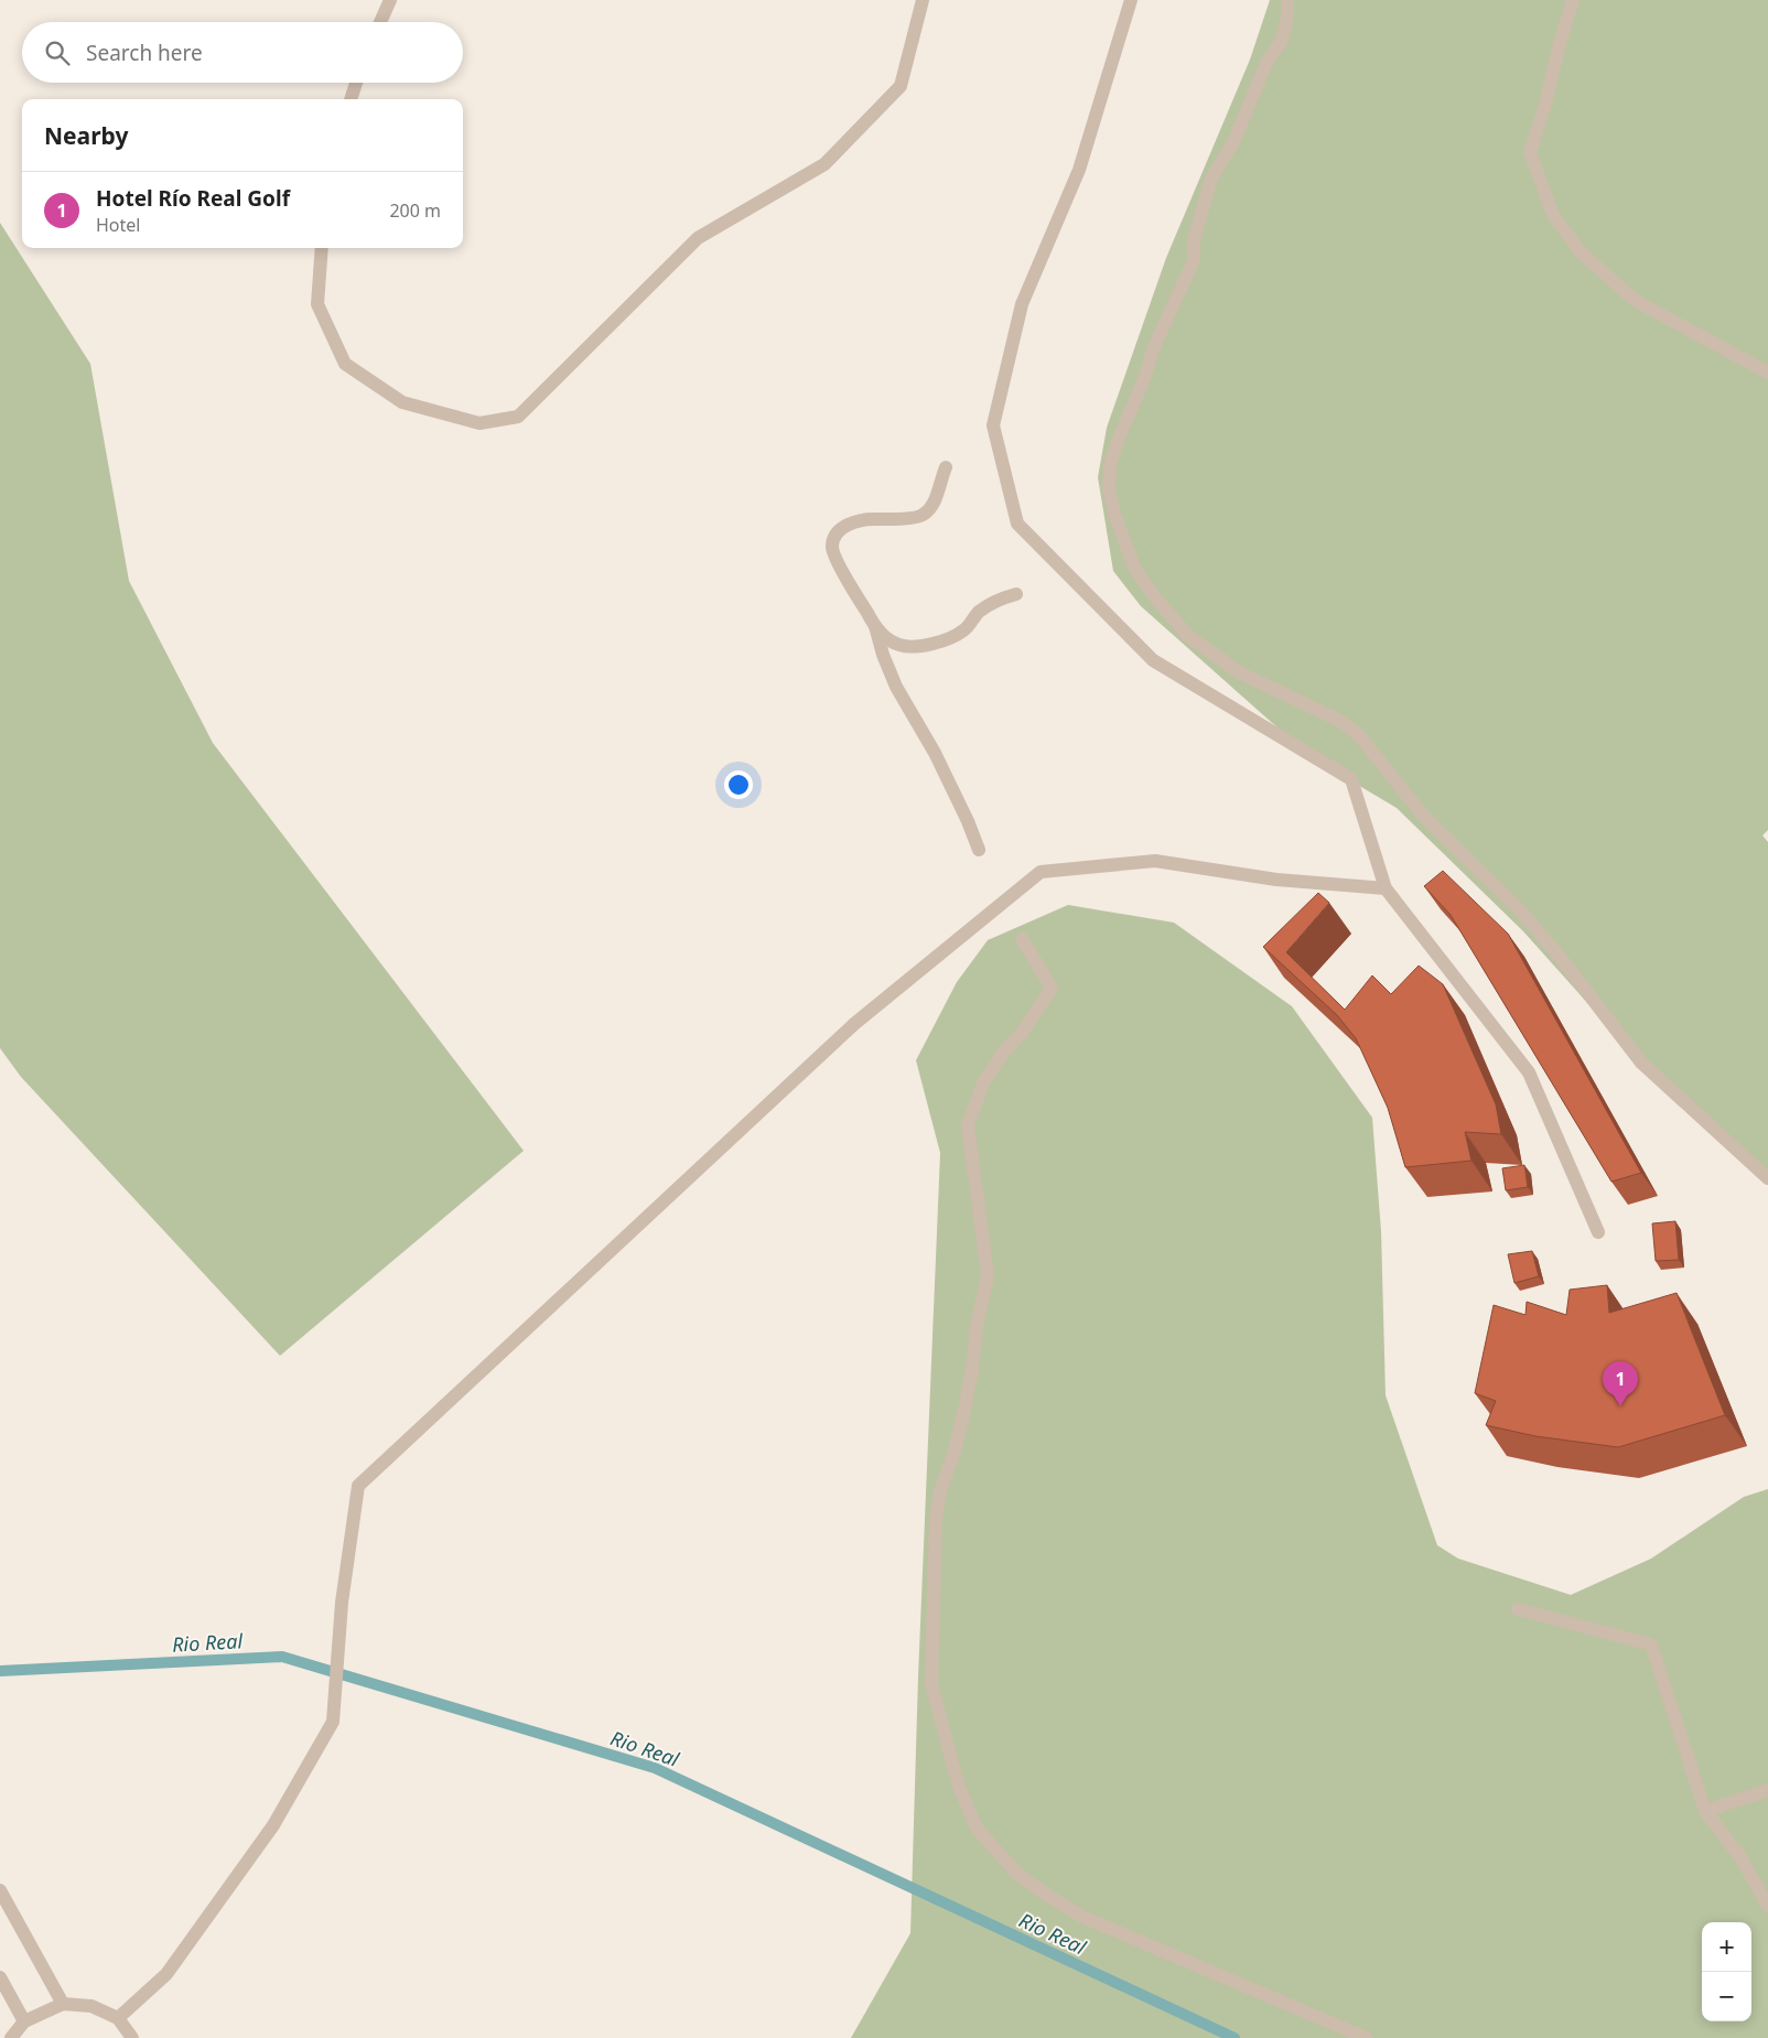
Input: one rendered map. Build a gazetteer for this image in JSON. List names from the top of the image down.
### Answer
{
  "water": ["Rio Real"],
  "page": {
    "search": "Search here",
    "heading": "Nearby",
    "list": [
      {
        "mark": "1",
        "name": "Hotel Río Real Golf",
        "note": "Hotel",
        "value": "200 m"
      }
    ],
    "pins": "1",
    "map_buttons": ["+", "−"]
  }
}
